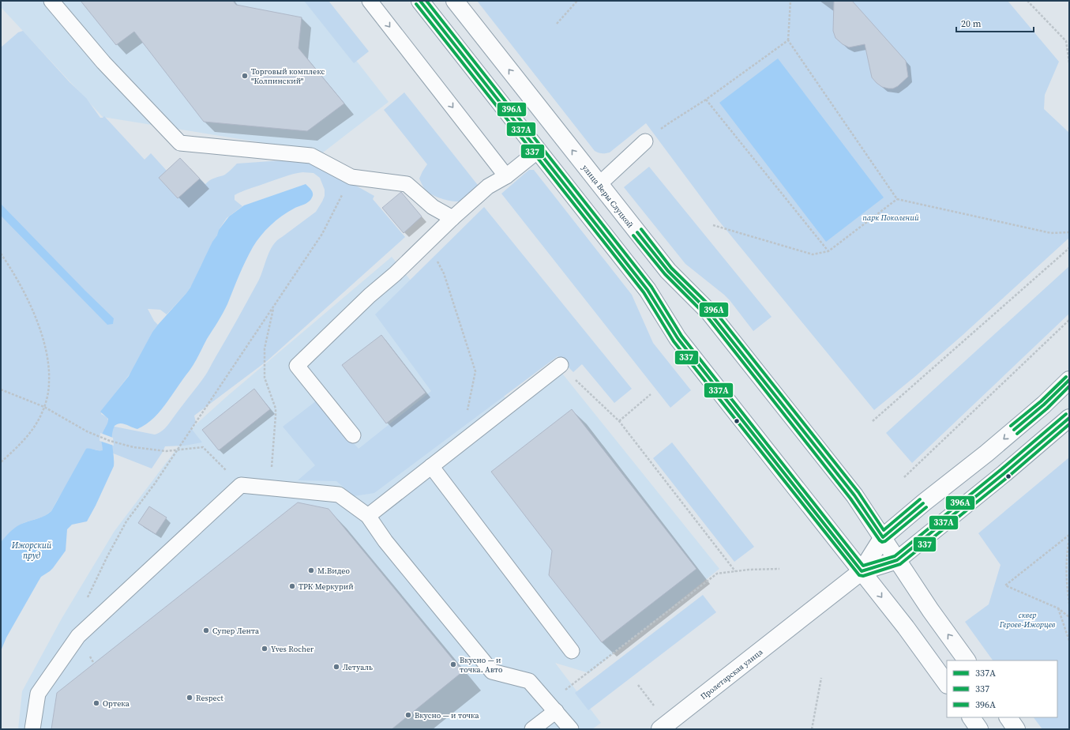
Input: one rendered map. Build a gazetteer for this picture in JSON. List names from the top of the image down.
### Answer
{
  "streets": {
    "street": ["улица Веры Слуцкой", "Пролетарская улица"]
  },
  "crossings": [
    ["улица Веры Слуцкой", "Пролетарская улица"]
  ],
  "water": ["Ижорский пруд"],
  "parks": ["парк Поколений", "сквер Героев-Ижорцев"],
  "places": [
    "Торговый комплекс \"Колпинский\"",
    "М.Видео",
    "ТРК Меркурий",
    "Супер Лента",
    "Yves Rocher",
    "Вкусно — и точка. Авто",
    "Летуаль",
    "Respect",
    "Ортека",
    "Вкусно — и точка"
  ],
  "lines": ["transit line 337А", "transit line 396А", "transit line 337"],
  "legend": ["337А", "337", "396А"],
  "scale_bar": "20 m"
}
